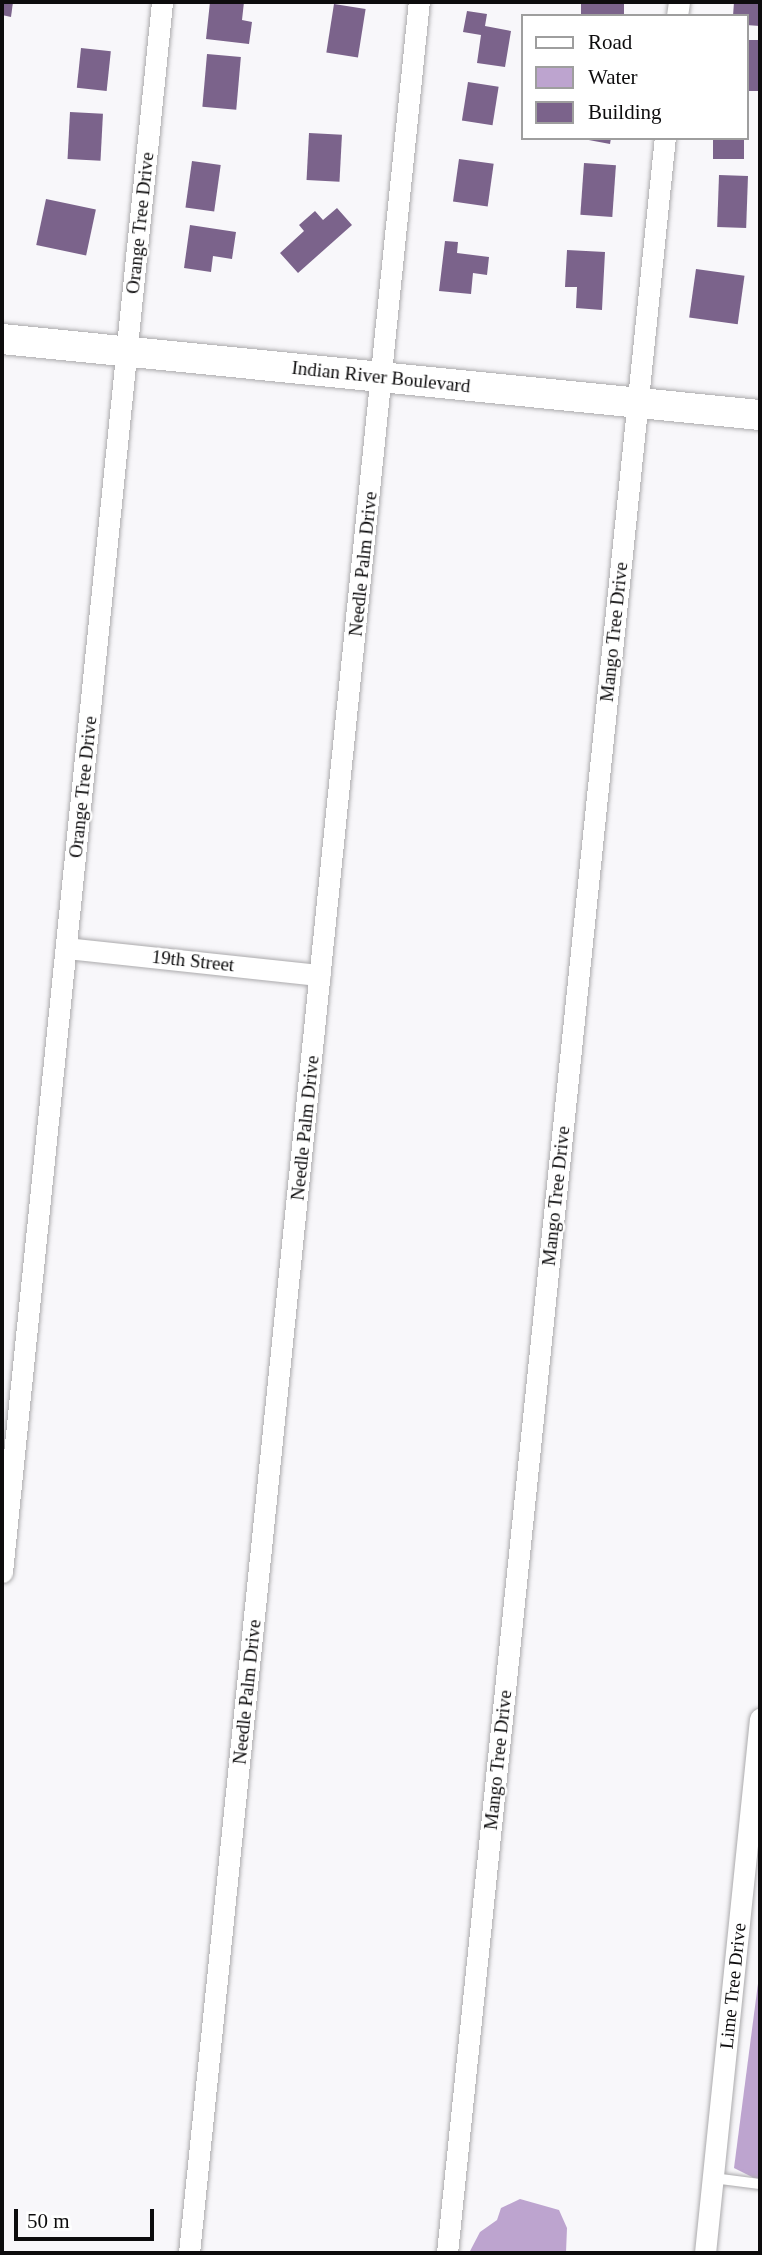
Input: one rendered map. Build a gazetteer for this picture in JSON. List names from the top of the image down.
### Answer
{
  "streets": {
    "main road": ["Indian River Boulevard"],
    "street": [
      "Orange Tree Drive",
      "Needle Palm Drive",
      "Mango Tree Drive",
      "19th Street",
      "Lime Tree Drive"
    ]
  },
  "crossings": [
    ["Orange Tree Drive", "Indian River Boulevard"],
    ["Orange Tree Drive", "19th Street"],
    ["Indian River Boulevard", "Needle Palm Drive"],
    ["Indian River Boulevard", "Mango Tree Drive"],
    ["Needle Palm Drive", "19th Street"]
  ],
  "legend": ["Road", "Water", "Building"],
  "scale_bar": "50 m"
}
